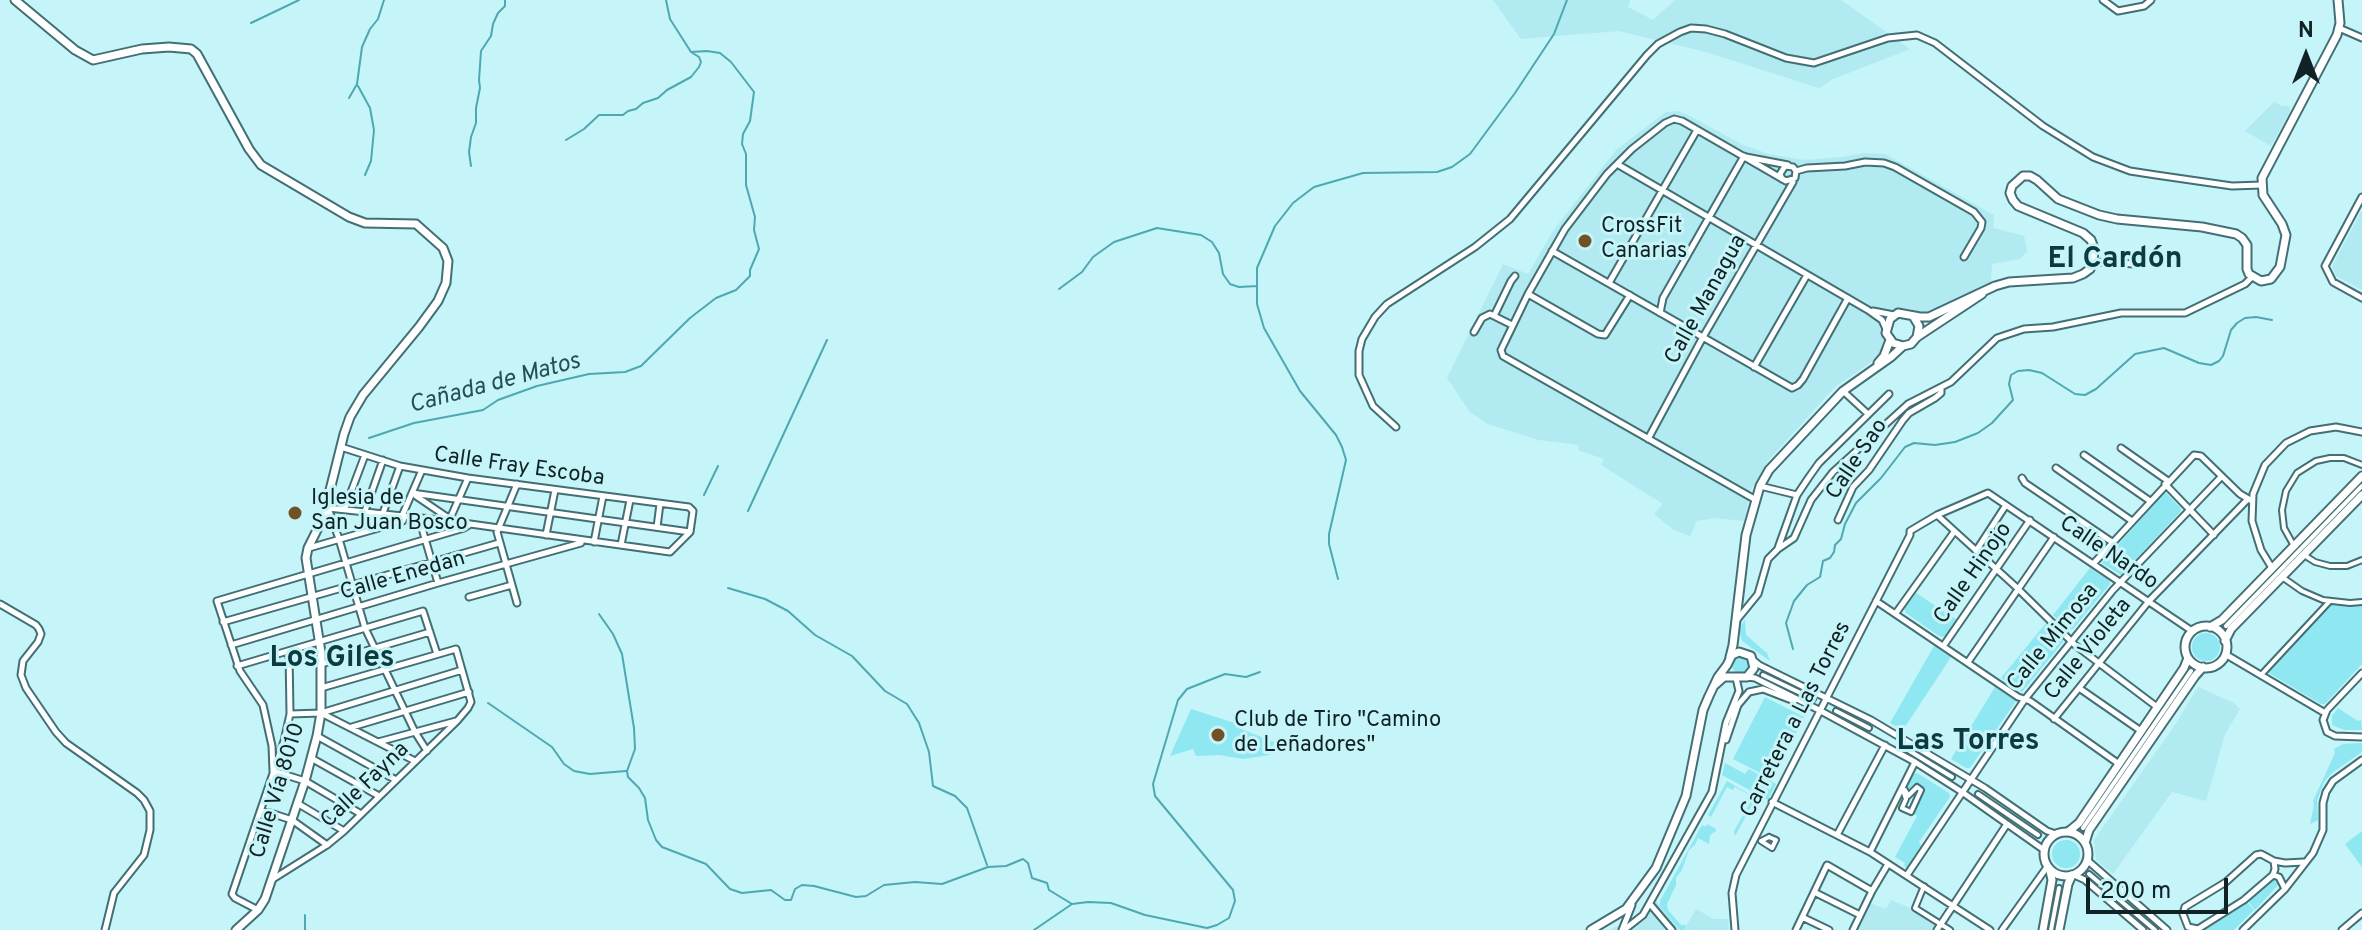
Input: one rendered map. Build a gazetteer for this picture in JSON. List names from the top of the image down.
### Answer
{
  "streets": {
    "street": [
      "Calle Managua",
      "Calle Sao",
      "Calle Fray Escoba",
      "Calle Nardo",
      "Calle Hinojo",
      "Calle Enedan",
      "Calle Mimosa",
      "Calle Violeta",
      "Carretera a Las Torres",
      "Calle Fayna",
      "Calle Vía 8010"
    ]
  },
  "crossings": [
    ["Calle Fray Escoba", "Calle Vía 8010"],
    ["Calle Nardo", "Calle Hinojo"],
    ["Calle Nardo", "Calle Mimosa"],
    ["Calle Nardo", "Calle Violeta"],
    ["Calle Enedan", "Calle Vía 8010"],
    ["Calle Fayna", "Calle Vía 8010"]
  ],
  "districts": ["El Cardón", "Los Giles", "Las Torres"],
  "water": ["Cañada de Matos"],
  "places": ["CrossFit Canarias", "Iglesia de San Juan Bosco", "Club de Tiro \"Camino de Leñadores\""],
  "scale_bar": "200 m",
  "north": "top"
}
